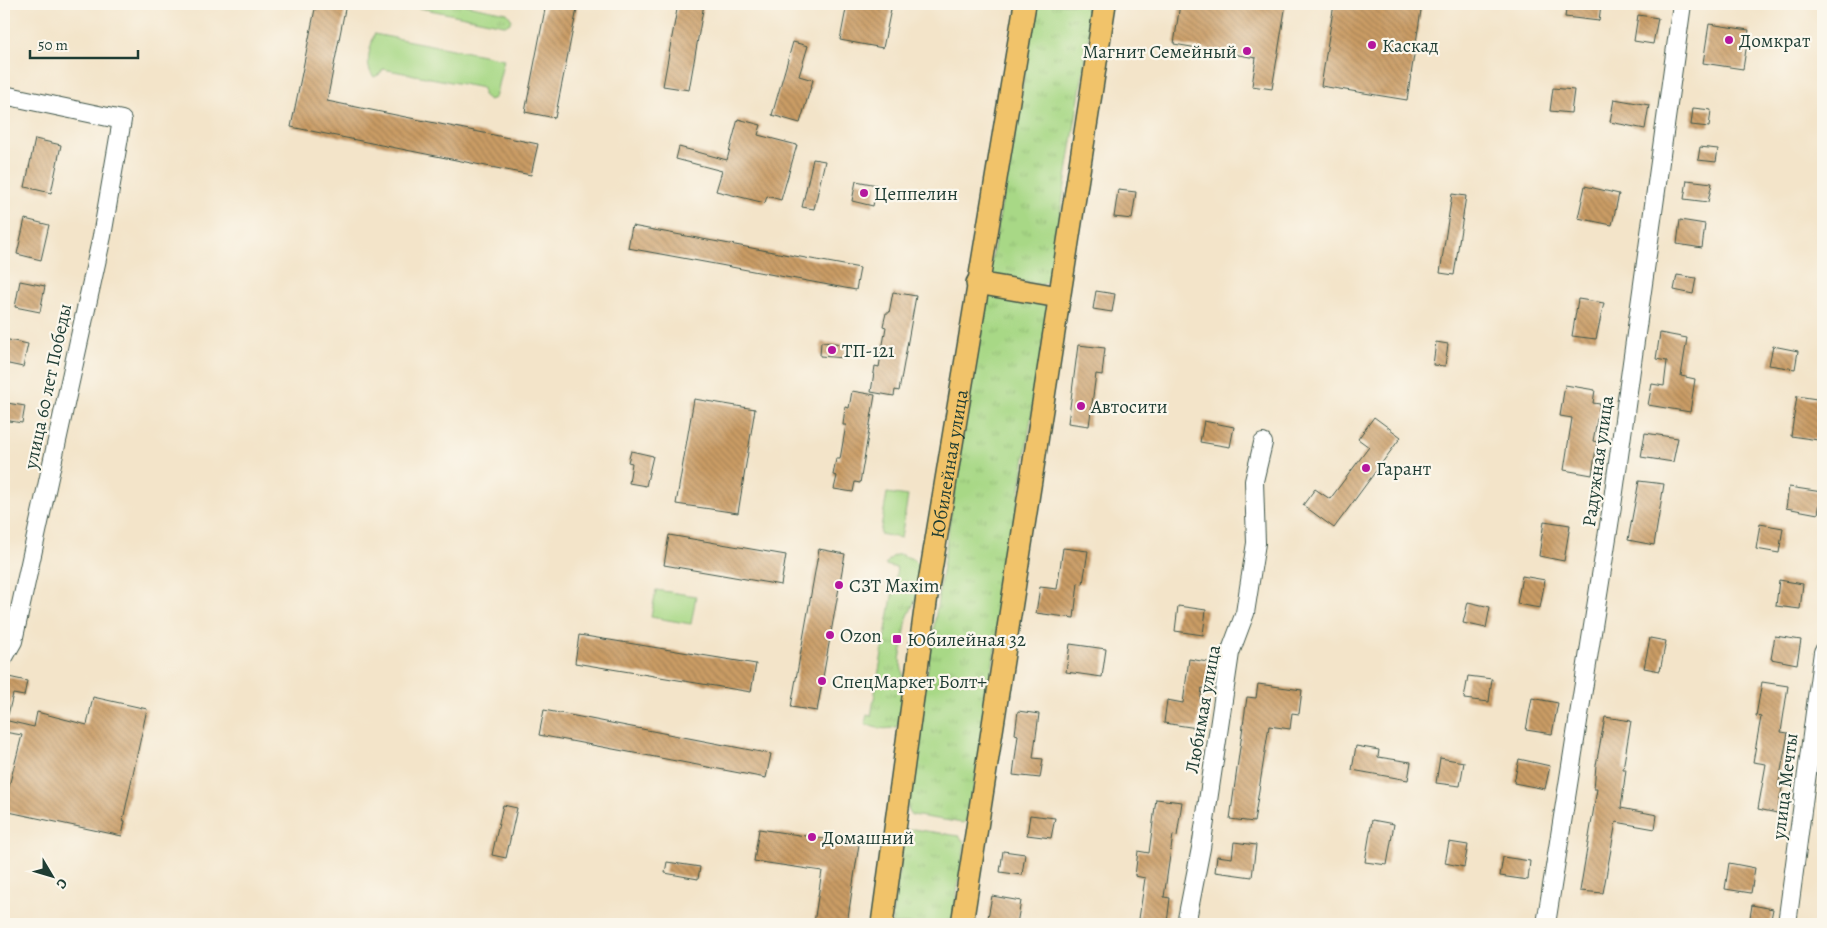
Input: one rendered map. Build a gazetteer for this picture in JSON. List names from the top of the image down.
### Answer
{
  "streets": {
    "main road": ["Юбилейная улица"],
    "street": [
      "улица 60 лет Победы",
      "Радужная улица",
      "Любимая улица",
      "улица Мечты"
    ]
  },
  "places": {
    "other": [
      "Домкрат",
      "Каскад",
      "Магнит Семейный",
      "Цеппелин",
      "ТП-121",
      "Автосити",
      "Гарант",
      "СЗТ Maxim",
      "Ozon",
      "СпецМаркет Болт+",
      "Домашний"
    ],
    "transit": ["Юбилейная 32"]
  },
  "scale_bar": "50 m",
  "north": "bottom right"
}
